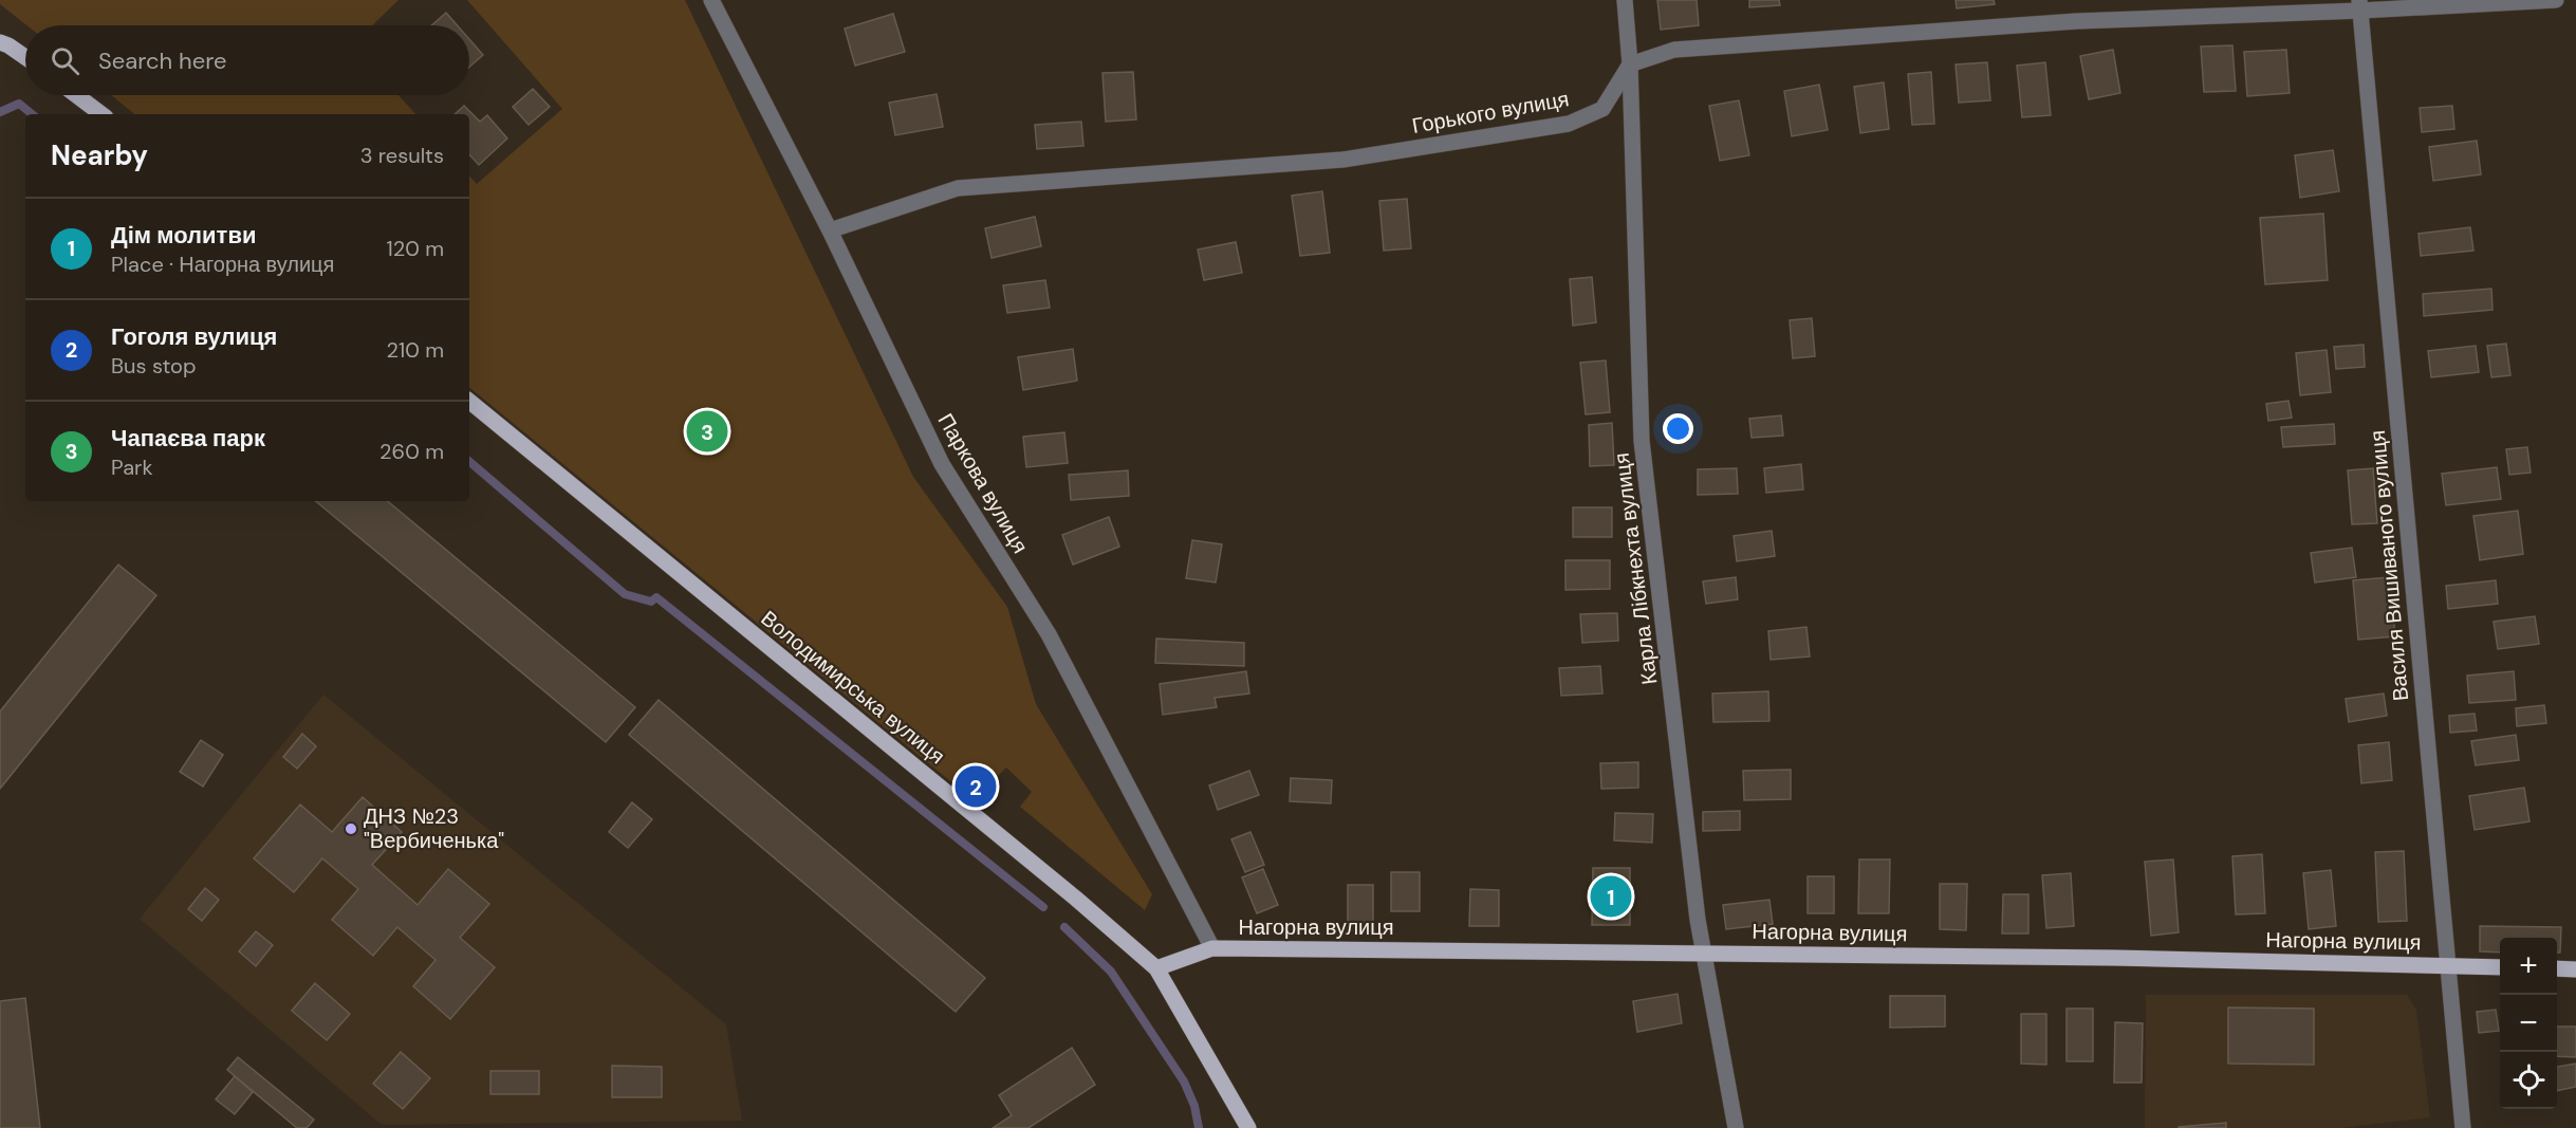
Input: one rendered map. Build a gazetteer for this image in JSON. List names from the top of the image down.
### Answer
{
  "streets": {
    "main road": ["Володимирська вулиця", "Нагорна вулиця"],
    "street": [
      "Горького вулиця",
      "Паркова вулиця",
      "Василя Вишиваного вулиця",
      "Карла Лібкнехта вулиця"
    ]
  },
  "crossings": [
    ["Горького вулиця", "Паркова вулиця"],
    ["Горького вулиця", "Карла Лібкнехта вулиця"],
    ["Паркова вулиця", "Нагорна вулиця"],
    ["Василя Вишиваного вулиця", "Нагорна вулиця"],
    ["Карла Лібкнехта вулиця", "Нагорна вулиця"],
    ["Володимирська вулиця", "Нагорна вулиця"]
  ],
  "places": ["ДНЗ №23 \"Вербиченька\""],
  "page": {
    "search": "Search here",
    "heading": ["Nearby", "3 results"],
    "list": [
      {
        "mark": "1",
        "name": "Дім молитви",
        "note": "Place · Нагорна вулиця",
        "value": "120 m"
      },
      {
        "mark": "2",
        "name": "Гоголя вулиця",
        "note": "Bus stop",
        "value": "210 m"
      },
      {
        "mark": "3",
        "name": "Чапаєва парк",
        "note": "Park",
        "value": "260 m"
      }
    ],
    "pins": ["3", "2", "1"],
    "map_buttons": ["+", "−"]
  }
}
